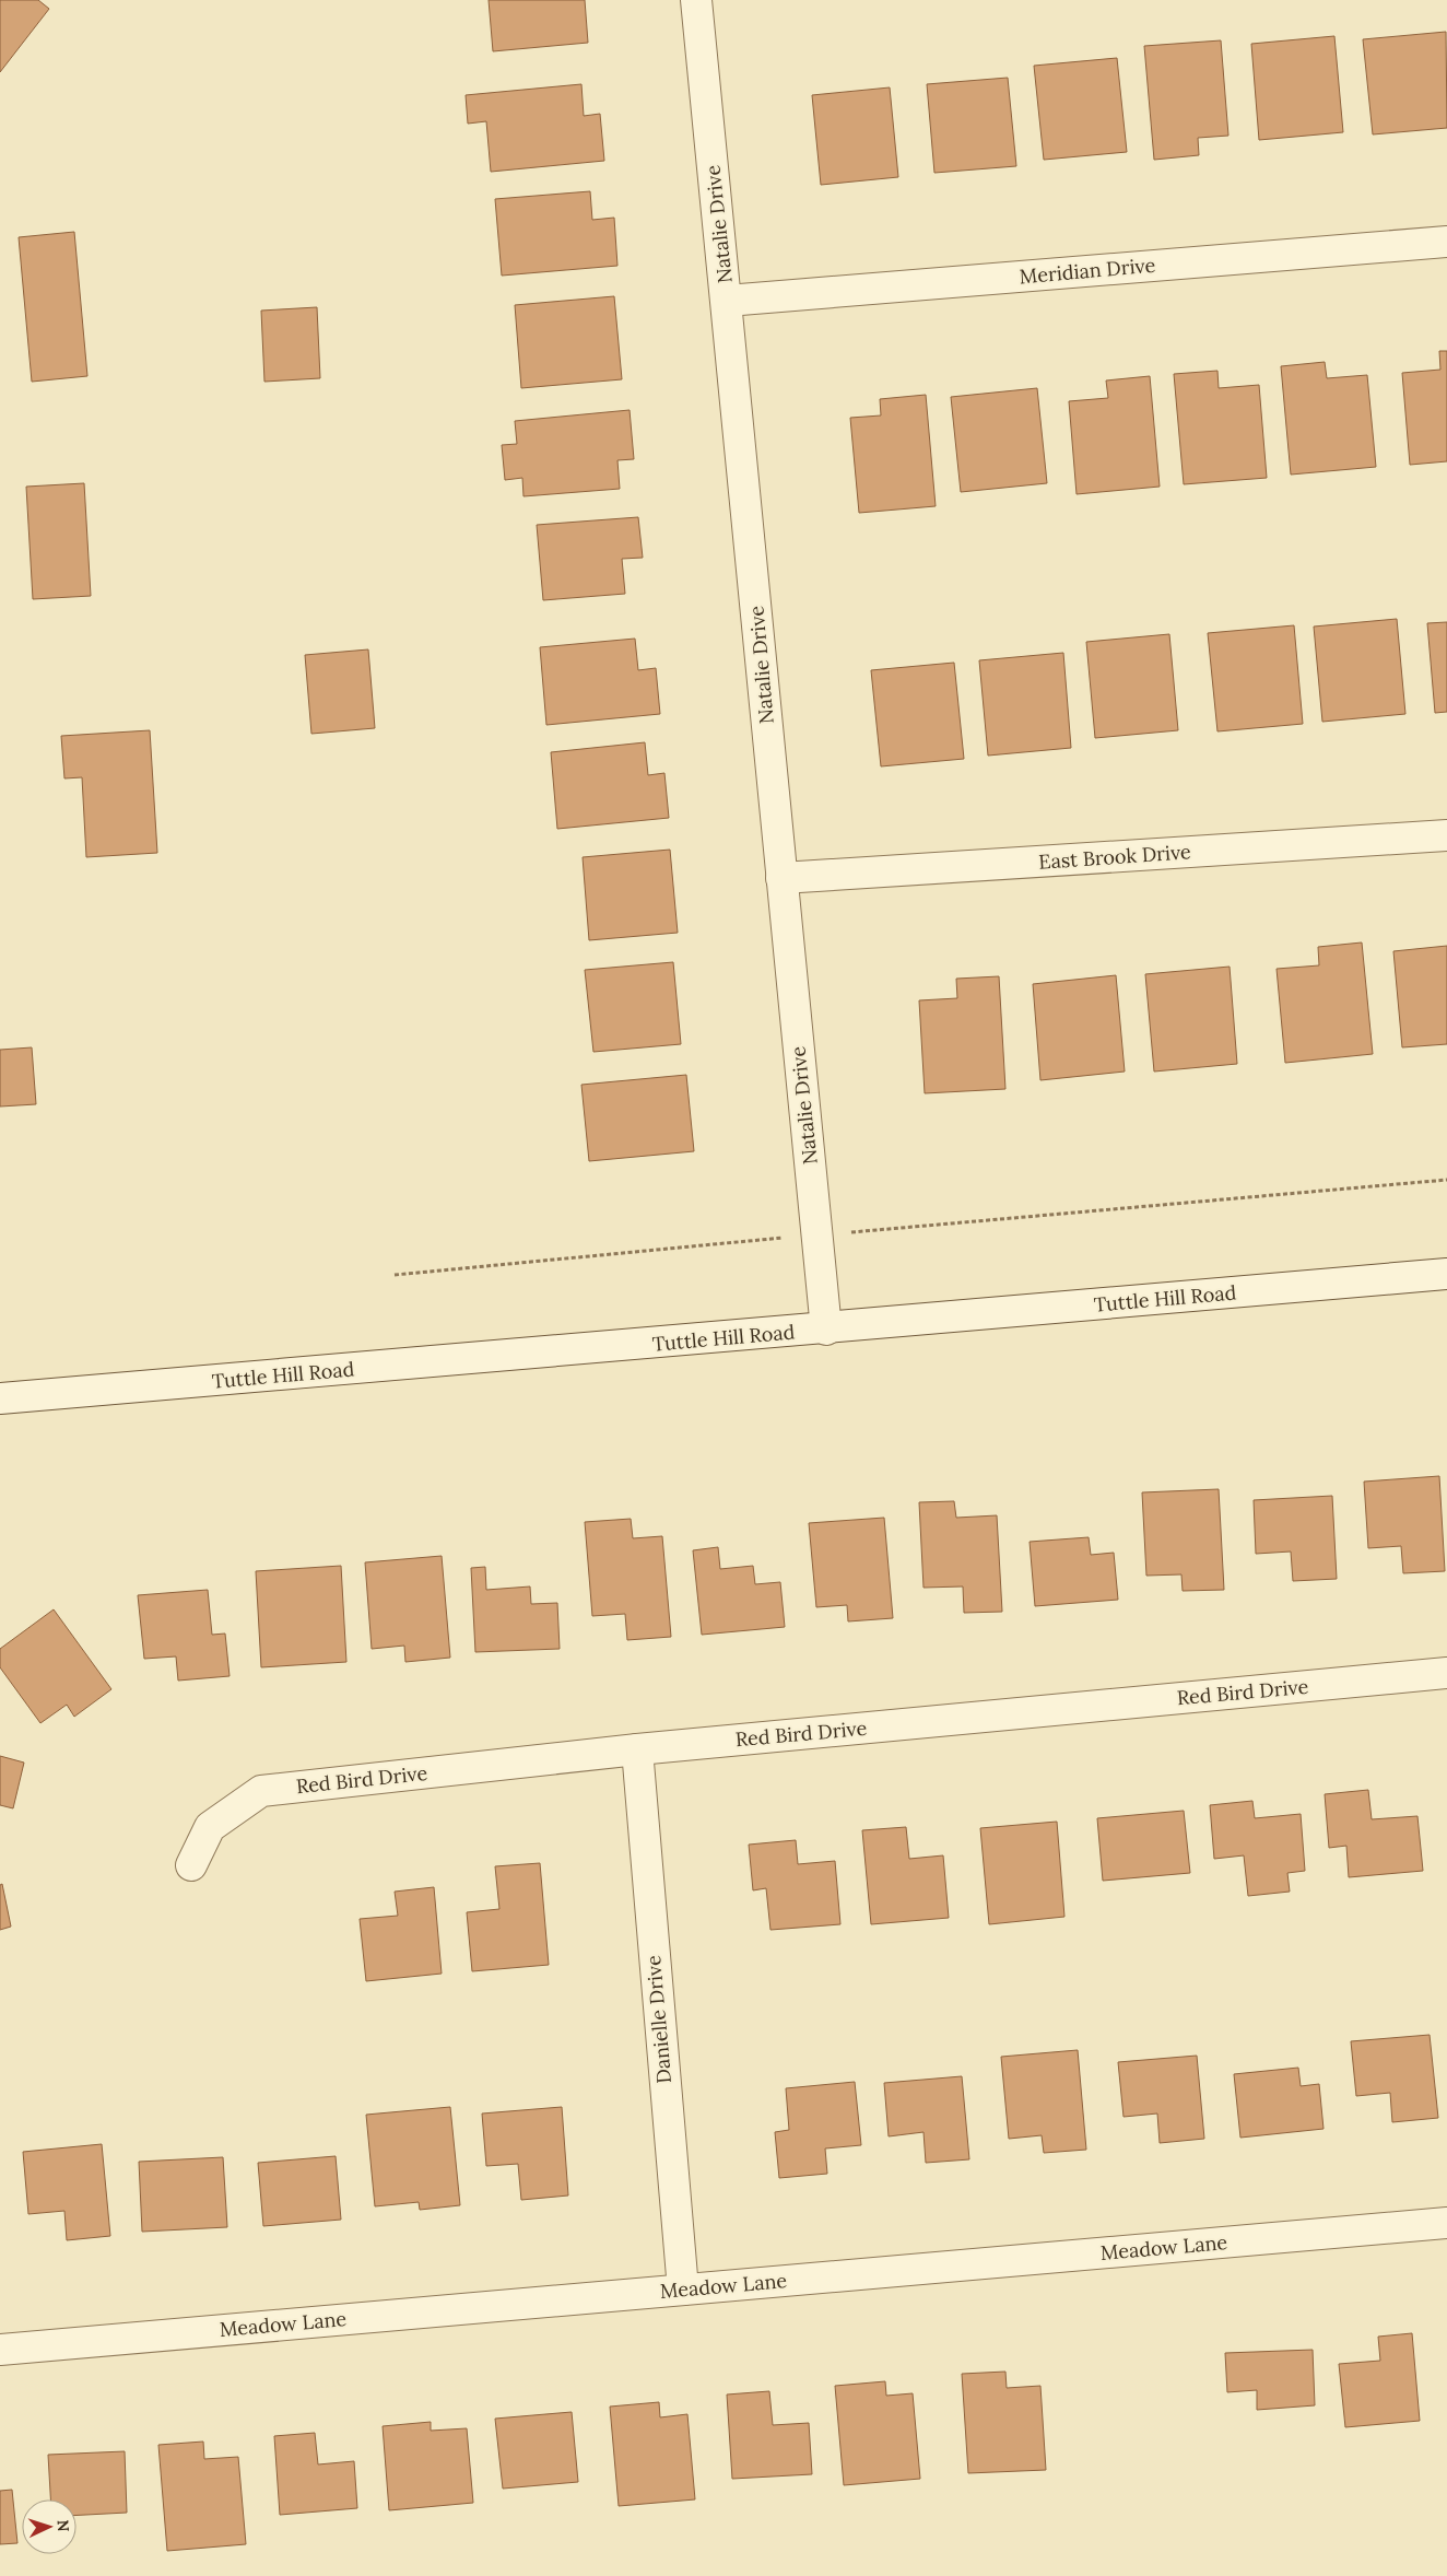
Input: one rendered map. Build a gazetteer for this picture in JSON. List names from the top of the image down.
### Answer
{
  "streets": {
    "street": [
      "Natalie Drive",
      "Meridian Drive",
      "East Brook Drive",
      "Tuttle Hill Road",
      "Red Bird Drive",
      "Danielle Drive",
      "Meadow Lane"
    ]
  },
  "crossings": [
    ["Natalie Drive", "Meridian Drive"],
    ["Natalie Drive", "East Brook Drive"],
    ["Natalie Drive", "Tuttle Hill Road"],
    ["Red Bird Drive", "Danielle Drive"],
    ["Danielle Drive", "Meadow Lane"]
  ],
  "north": "right"
}
